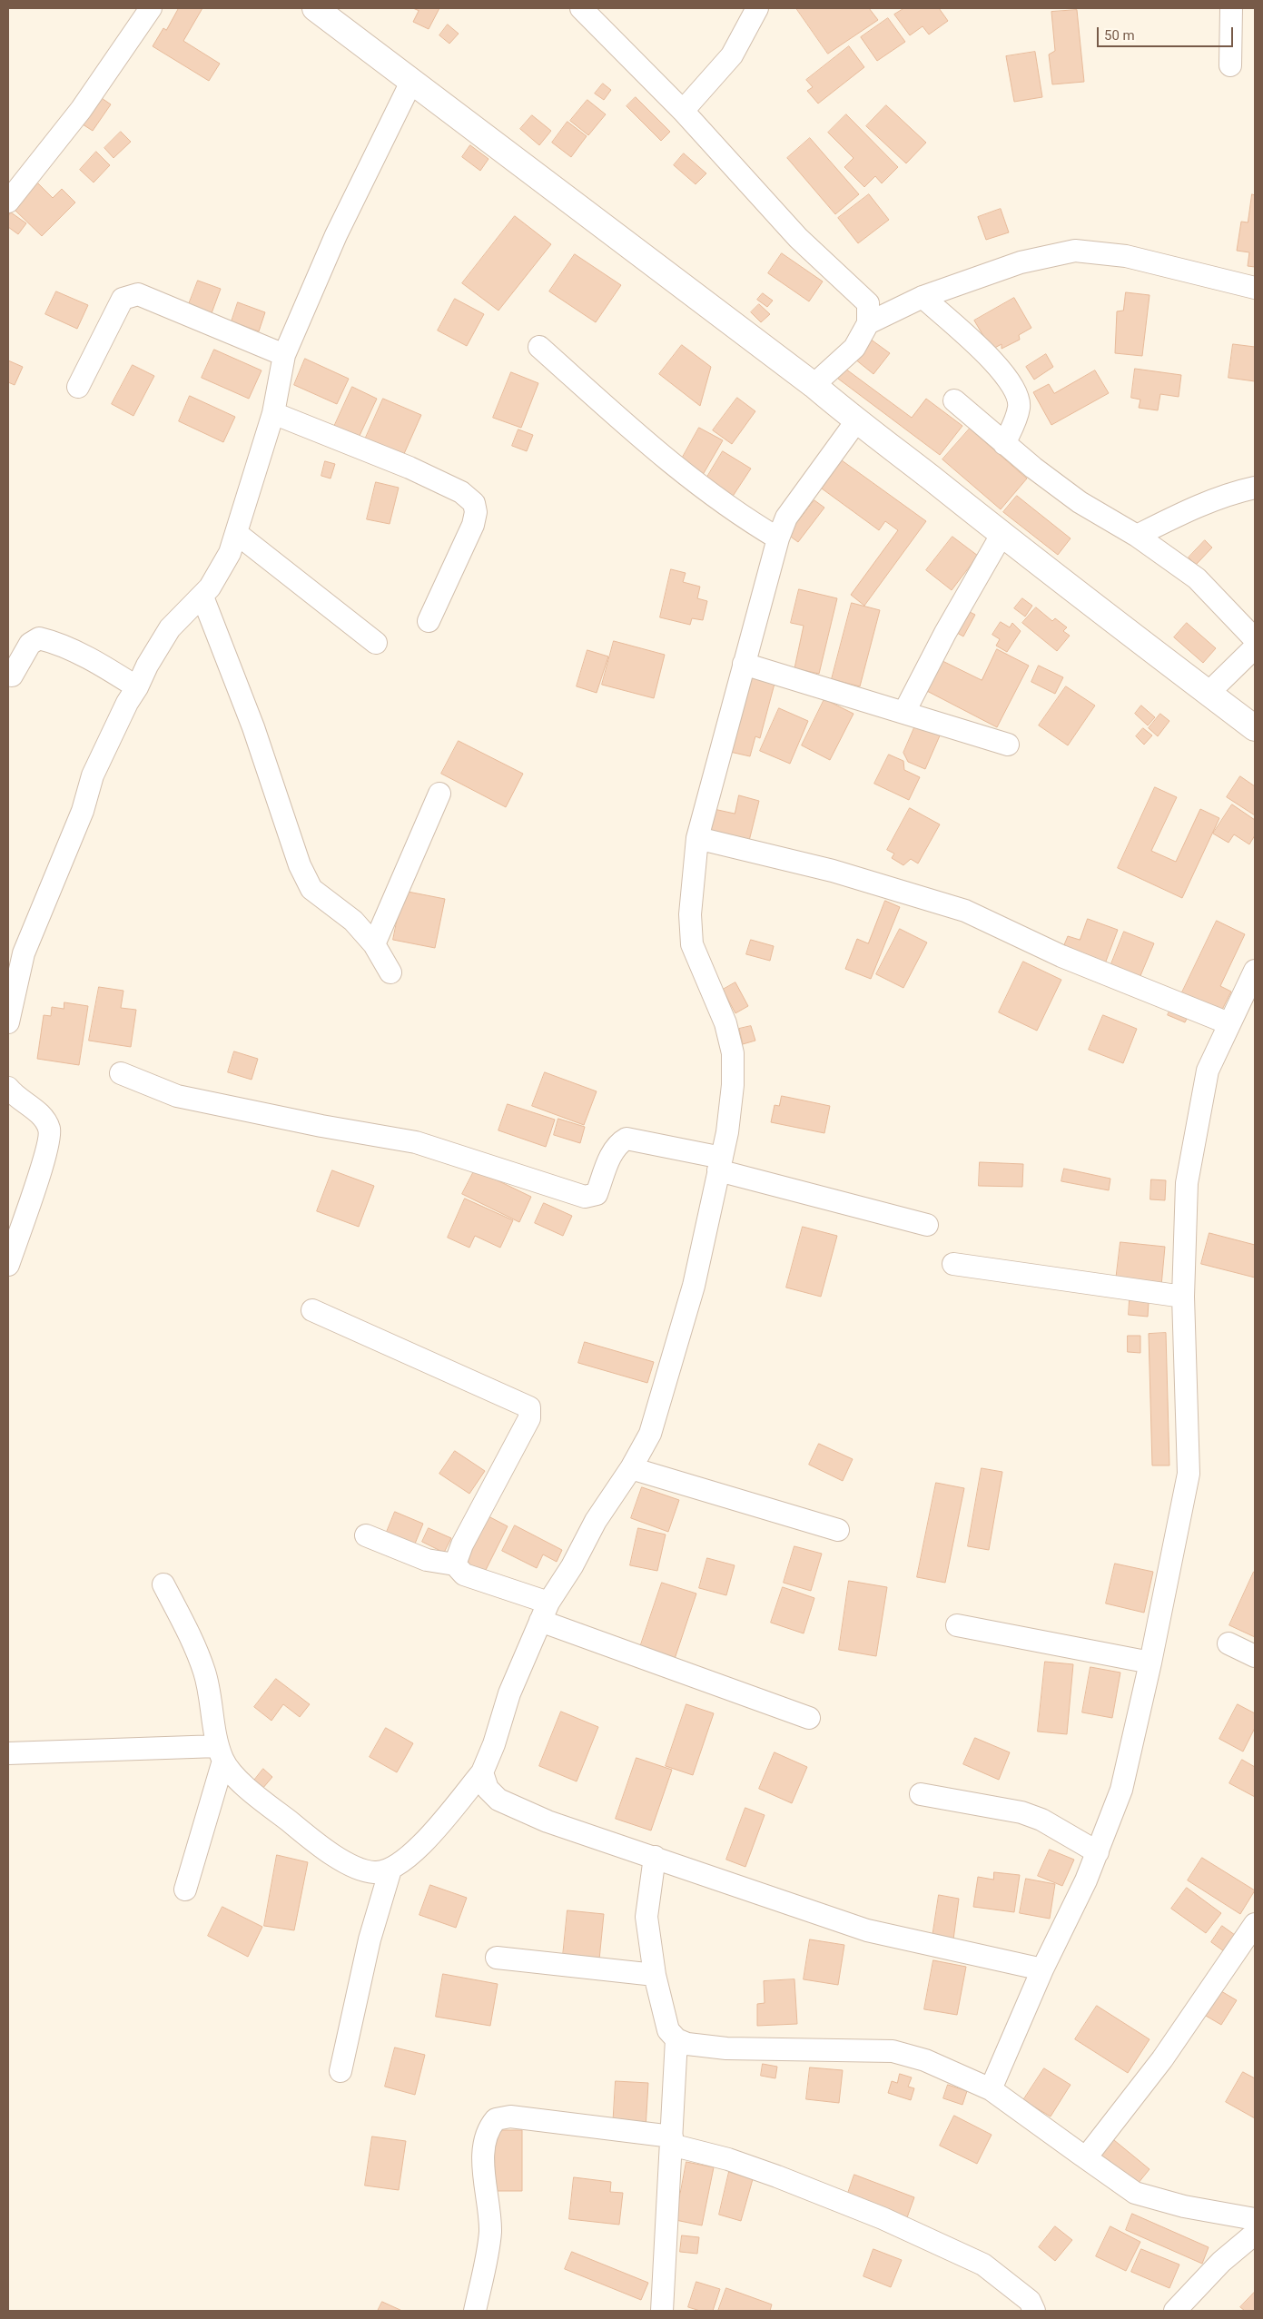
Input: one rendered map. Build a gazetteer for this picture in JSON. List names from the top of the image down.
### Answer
{
  "scale_bar": "50 m"
}
